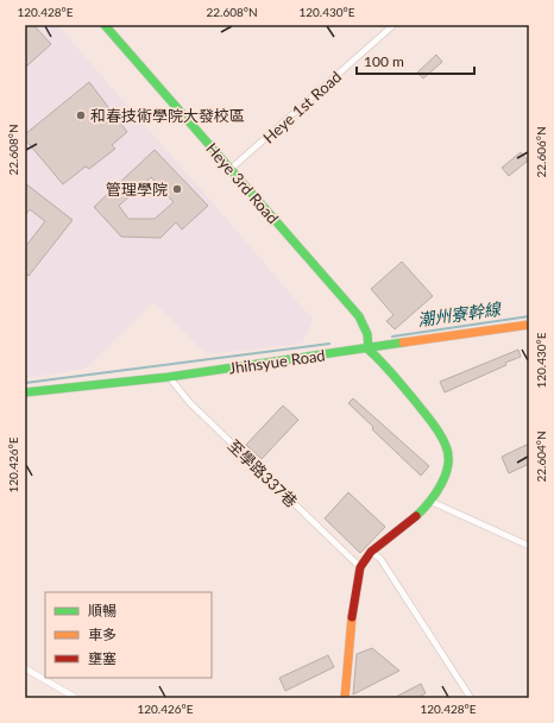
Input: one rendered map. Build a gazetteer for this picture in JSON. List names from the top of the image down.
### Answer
{
  "streets": {
    "street": [
      "Heye 1st Road",
      "Heye 3rd Road",
      "Jhihsyue Road",
      "至學路337巷"
    ]
  },
  "crossings": [
    ["Heye 1st Road", "Heye 3rd Road"],
    ["Heye 3rd Road", "Jhihsyue Road"],
    ["Jhihsyue Road", "至學路337巷"]
  ],
  "water": ["潮州寮幹線"],
  "places": ["和春技術學院大發校區", "管理學院"],
  "legend": ["順暢", "車多", "壅塞"],
  "scale_bar": "100 m",
  "coordinates": [
    "120.428°E",
    "22.608°N",
    "120.430°E",
    "22.606°N",
    "22.604°N",
    "120.426°E"
  ]
}
